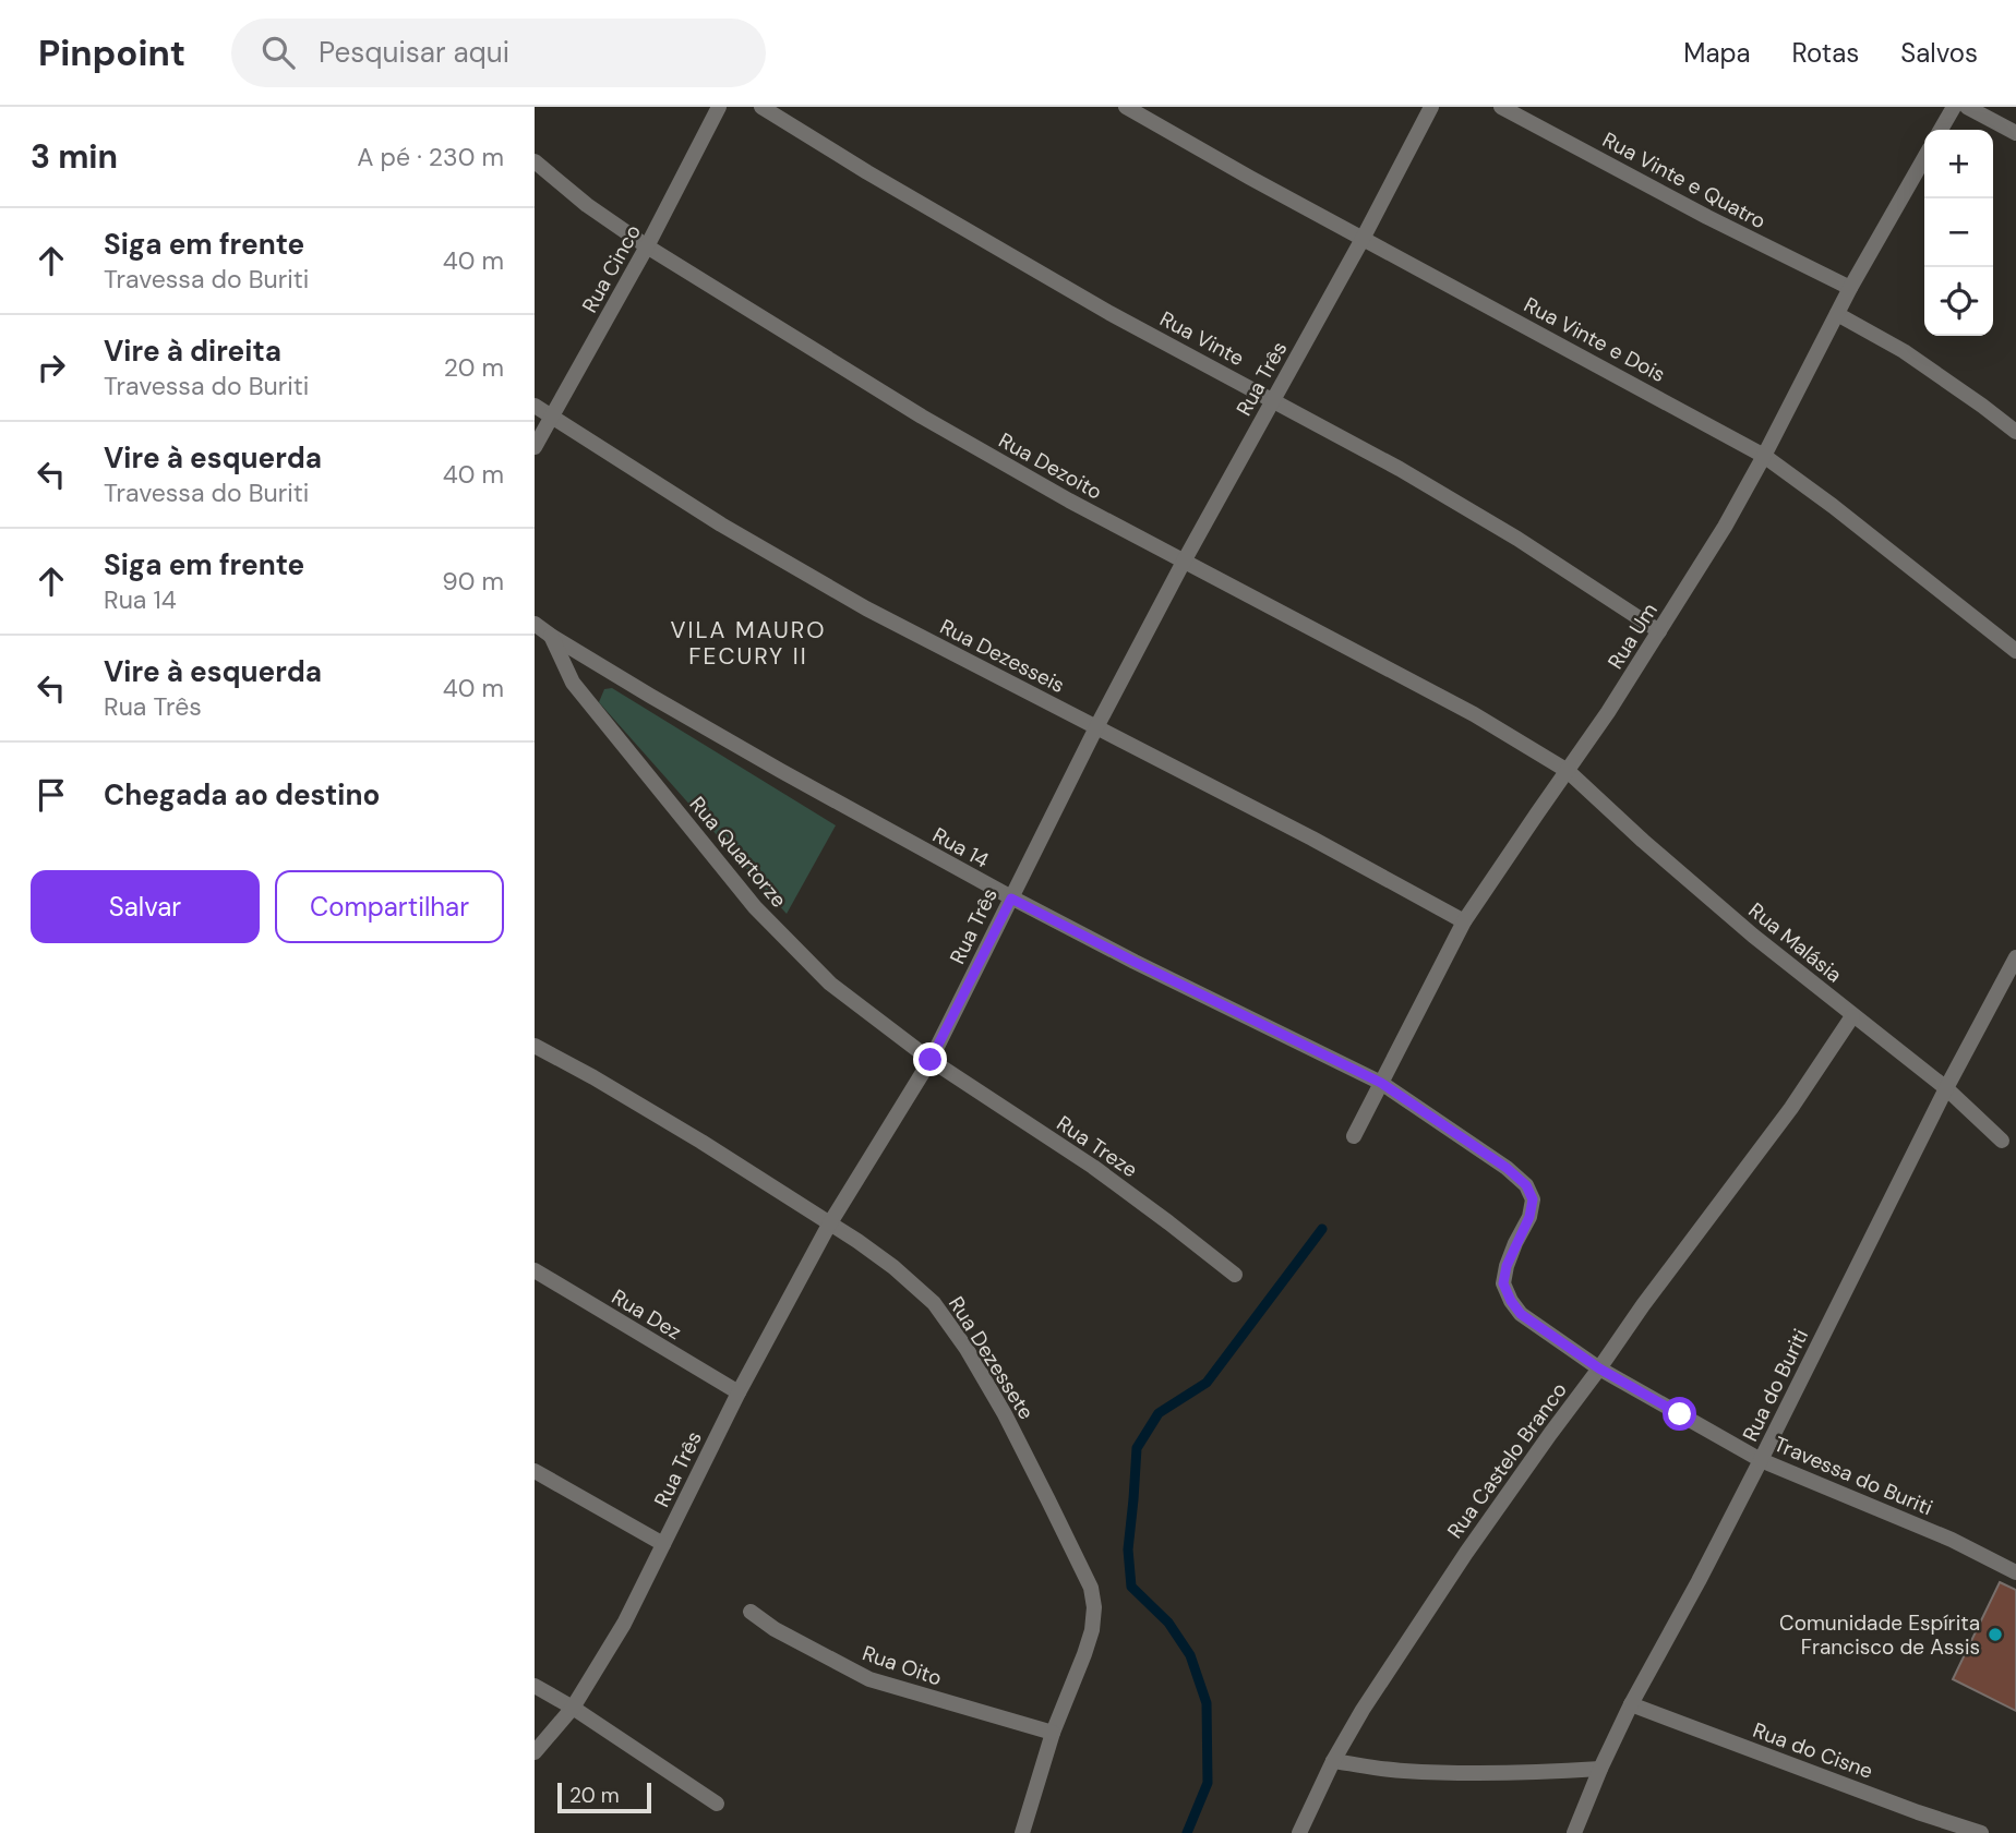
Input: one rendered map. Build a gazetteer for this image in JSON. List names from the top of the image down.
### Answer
{
  "streets": {
    "street": [
      "Rua Vinte e Quatro",
      "Rua Cinco",
      "Rua Vinte",
      "Rua Vinte e Dois",
      "Rua Três",
      "Rua Dezoito",
      "Rua Um",
      "Rua Dezesseis",
      "Rua 14",
      "Rua Quartorze",
      "Rua Malásia",
      "Rua Treze",
      "Rua Dez",
      "Rua Dezessete",
      "Rua do Buriti",
      "Rua Castelo Branco",
      "Travessa do Buriti",
      "Rua Oito",
      "Rua do Cisne"
    ]
  },
  "crossings": [
    ["Rua Vinte e Quatro", "Rua Um"],
    ["Rua Cinco", "Rua Dezoito"],
    ["Rua Cinco", "Rua Dezesseis"],
    ["Rua Vinte", "Rua Três"],
    ["Rua Vinte", "Rua Um"],
    ["Rua Vinte e Dois", "Rua Três"],
    ["Rua Vinte e Dois", "Rua Um"],
    ["Rua Três", "Rua Dezoito"],
    ["Rua Três", "Rua Dezesseis"],
    ["Rua Três", "Rua 14"],
    ["Rua Três", "Rua Quartorze"],
    ["Rua Três", "Rua Treze"],
    ["Rua Três", "Rua Dez"],
    ["Rua Três", "Rua Dezessete"],
    ["Rua Dezoito", "Rua Um"],
    ["Rua Dezoito", "Rua Malásia"],
    ["Rua Um", "Rua Dezesseis"],
    ["Rua Um", "Rua 14"],
    ["Rua Um", "Rua Malásia"],
    ["Rua Um", "Travessa do Buriti"],
    ["Rua 14", "Rua Quartorze"],
    ["Rua 14", "Travessa do Buriti"],
    ["Rua Quartorze", "Rua Treze"],
    ["Rua Malásia", "Rua do Buriti"],
    ["Rua Malásia", "Rua Castelo Branco"],
    ["Rua Dezessete", "Rua Oito"],
    ["Rua do Buriti", "Travessa do Buriti"],
    ["Rua do Buriti", "Rua do Cisne"],
    ["Rua Castelo Branco", "Travessa do Buriti"]
  ],
  "districts": ["VILA MAURO FECURY II"],
  "places": ["Comunidade Espírita Francisco de Assis"],
  "scale_bar": "20 m",
  "page": {
    "header": "Pinpoint",
    "search": "Pesquisar aqui",
    "nav": ["Mapa", "Rotas", "Salvos"],
    "heading": ["3 min", "A pé · 230 m"],
    "map_buttons": ["+", "−"],
    "list": [
      ["Siga em frente", "Travessa do Buriti", "40 m"],
      ["Vire à direita", "Travessa do Buriti", "20 m"],
      ["Vire à esquerda", "Travessa do Buriti", "40 m"],
      ["Siga em frente", "Rua 14", "90 m"],
      ["Vire à esquerda", "Rua Três", "40 m"],
      "Chegada ao destino"
    ],
    "buttons": ["Salvar", "Compartilhar"],
    "scale": "20 m"
  }
}
